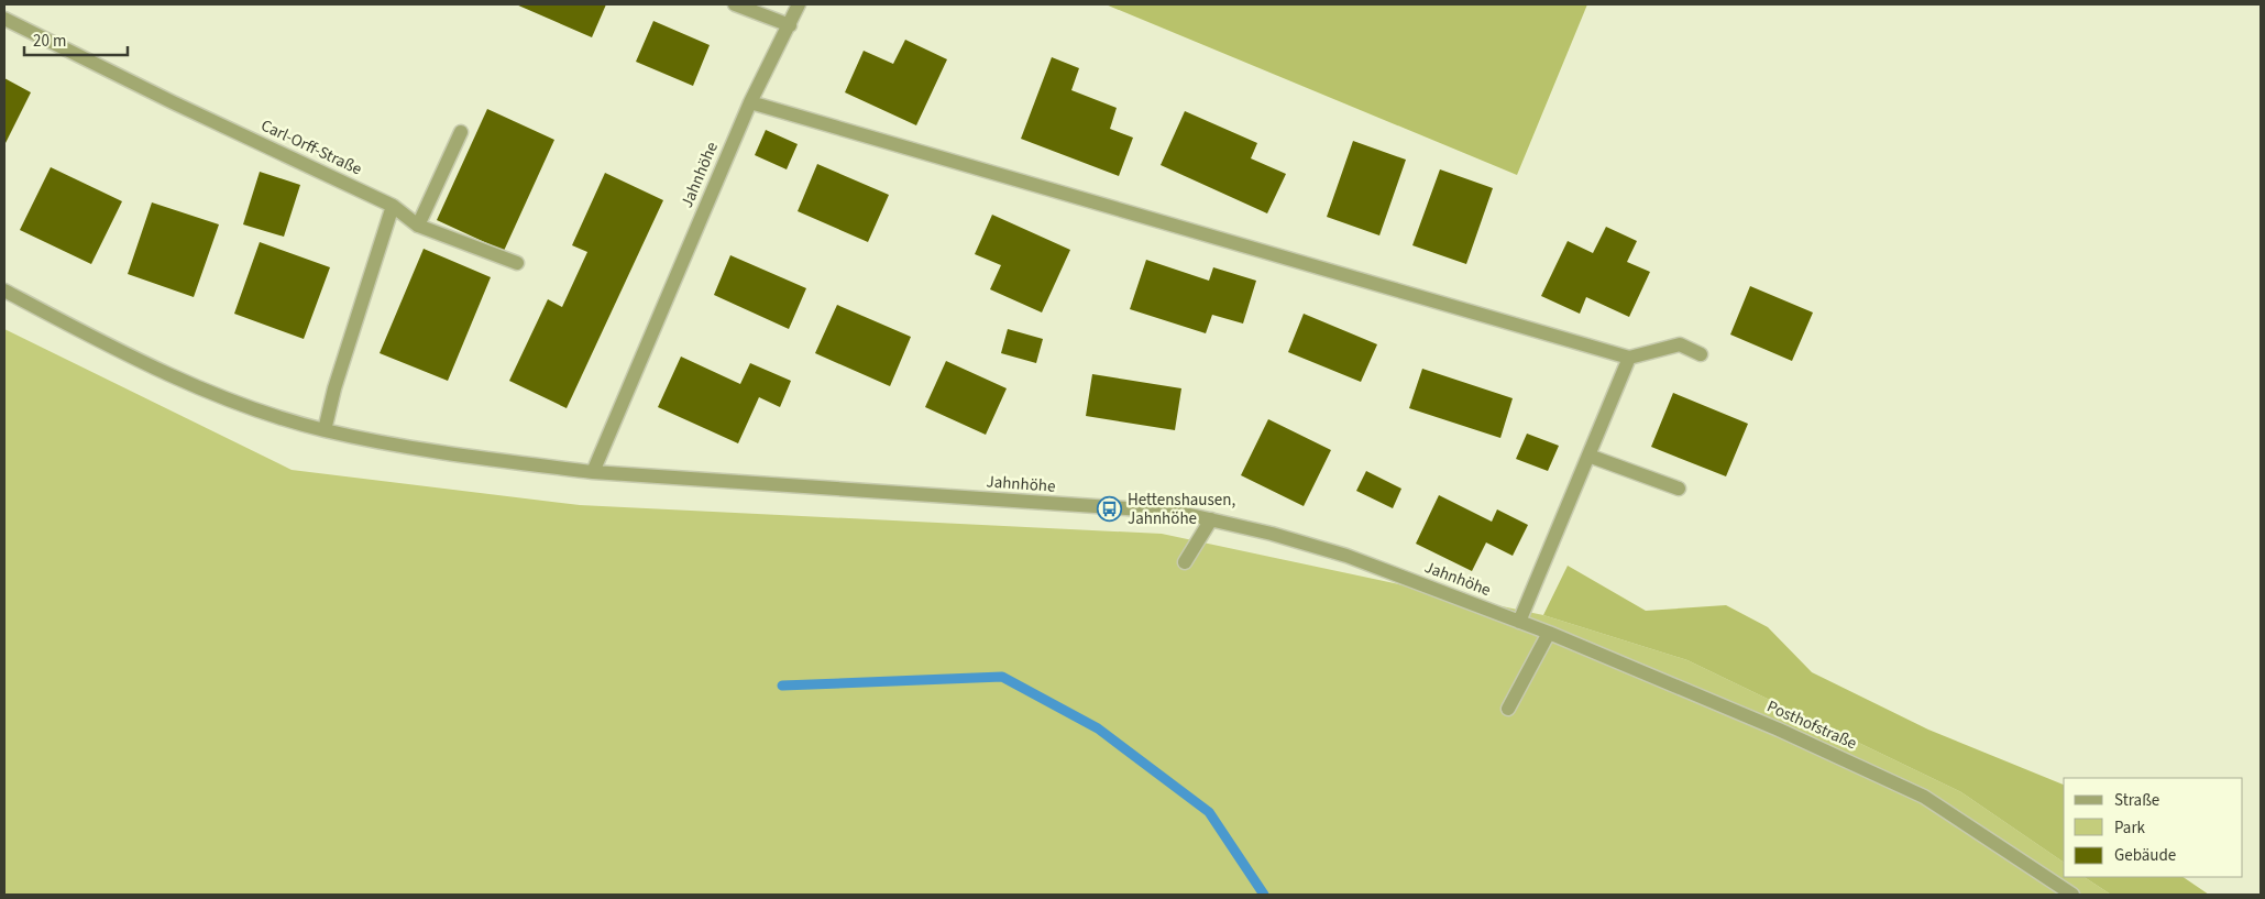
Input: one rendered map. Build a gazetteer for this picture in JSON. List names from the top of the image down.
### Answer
{
  "streets": {
    "street": ["Carl-Orff-Straße", "Jahnhöhe", "Posthofstraße"]
  },
  "crossings": [
    ["Jahnhöhe", "Posthofstraße"]
  ],
  "places": {
    "bus stop": ["Hettenshausen, Jahnhöhe"]
  },
  "legend": ["Straße", "Park", "Gebäude"],
  "scale_bar": "20 m"
}
